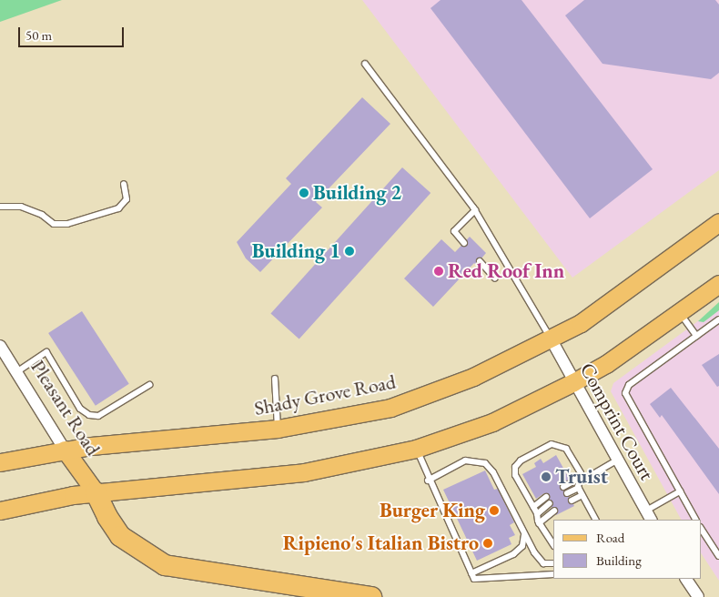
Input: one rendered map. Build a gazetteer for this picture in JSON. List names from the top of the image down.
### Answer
{
  "streets": {
    "main road": ["Shady Grove Road", "Pleasant Road"],
    "street": ["Comprint Court"]
  },
  "crossings": [
    ["Shady Grove Road", "Pleasant Road"],
    ["Shady Grove Road", "Comprint Court"]
  ],
  "places": [
    "Building 2",
    "Building 1",
    "Red Roof Inn",
    "Truist",
    "Burger King",
    "Ripieno's Italian Bistro"
  ],
  "legend": ["Road", "Building"],
  "scale_bar": "50 m"
}
